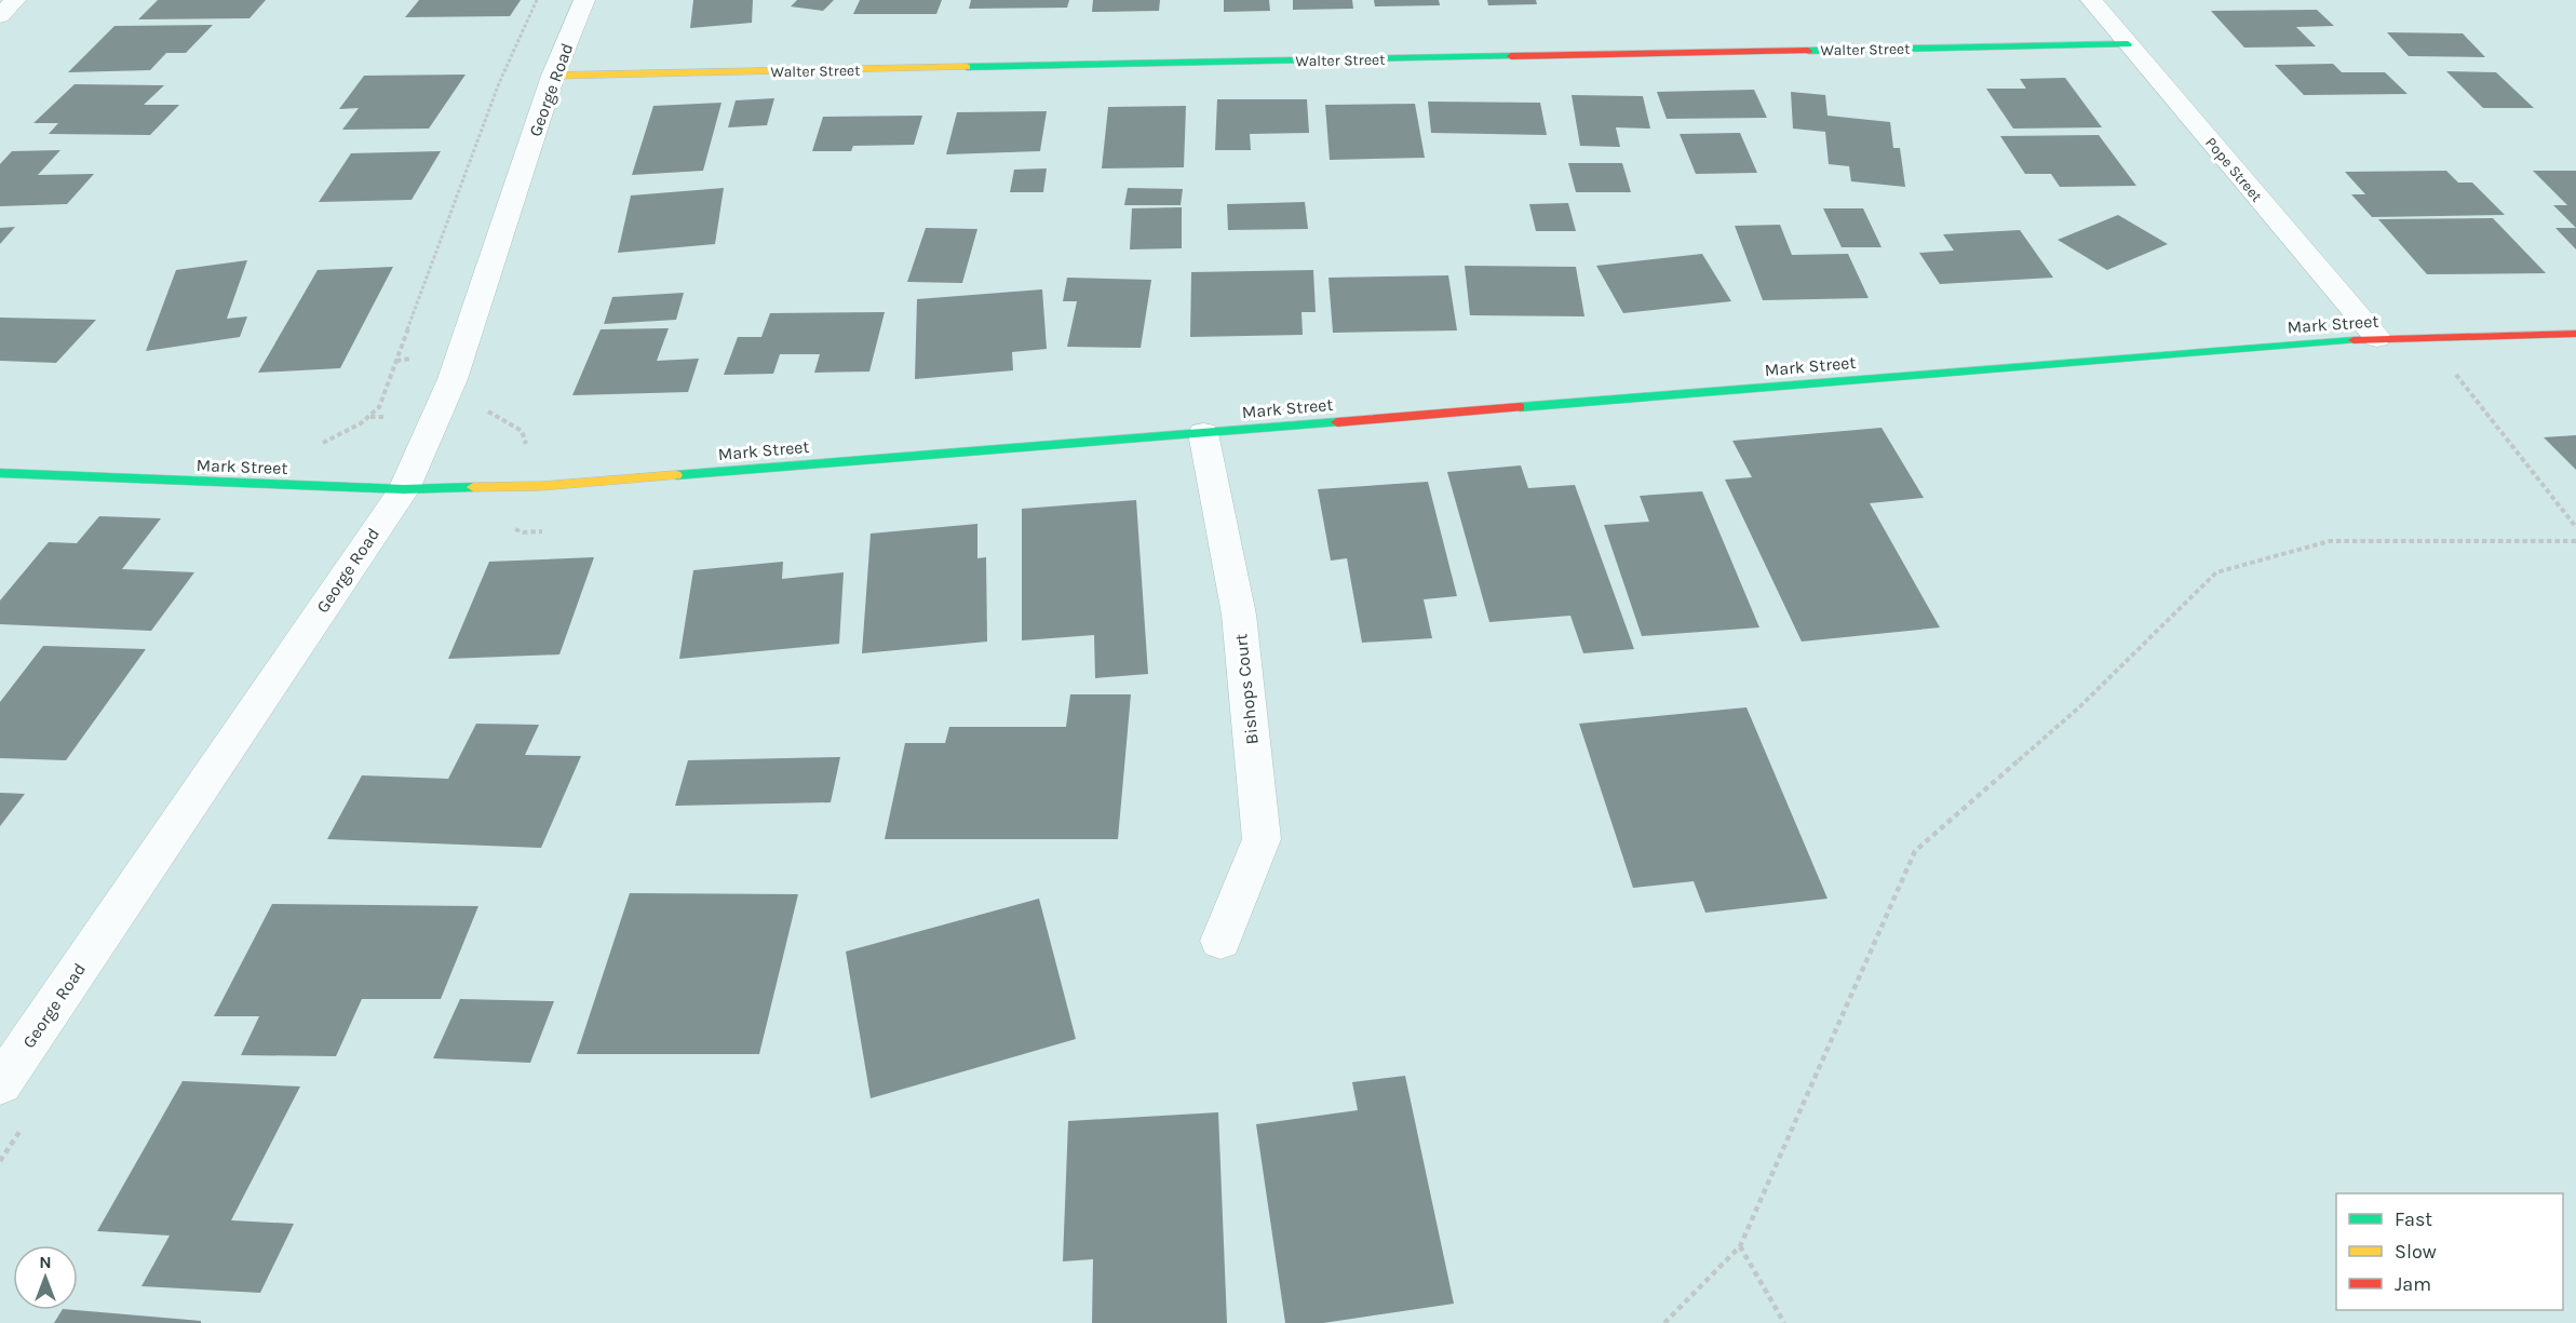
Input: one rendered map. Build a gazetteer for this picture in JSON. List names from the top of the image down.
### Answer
{
  "streets": {
    "street": [
      "Walter Street",
      "George Road",
      "Pope Street",
      "Mark Street",
      "Bishops Court"
    ]
  },
  "crossings": [
    ["Walter Street", "George Road"],
    ["Walter Street", "Pope Street"],
    ["George Road", "Mark Street"],
    ["Pope Street", "Mark Street"],
    ["Mark Street", "Bishops Court"]
  ],
  "legend": ["Fast", "Slow", "Jam"],
  "north": "top"
}
